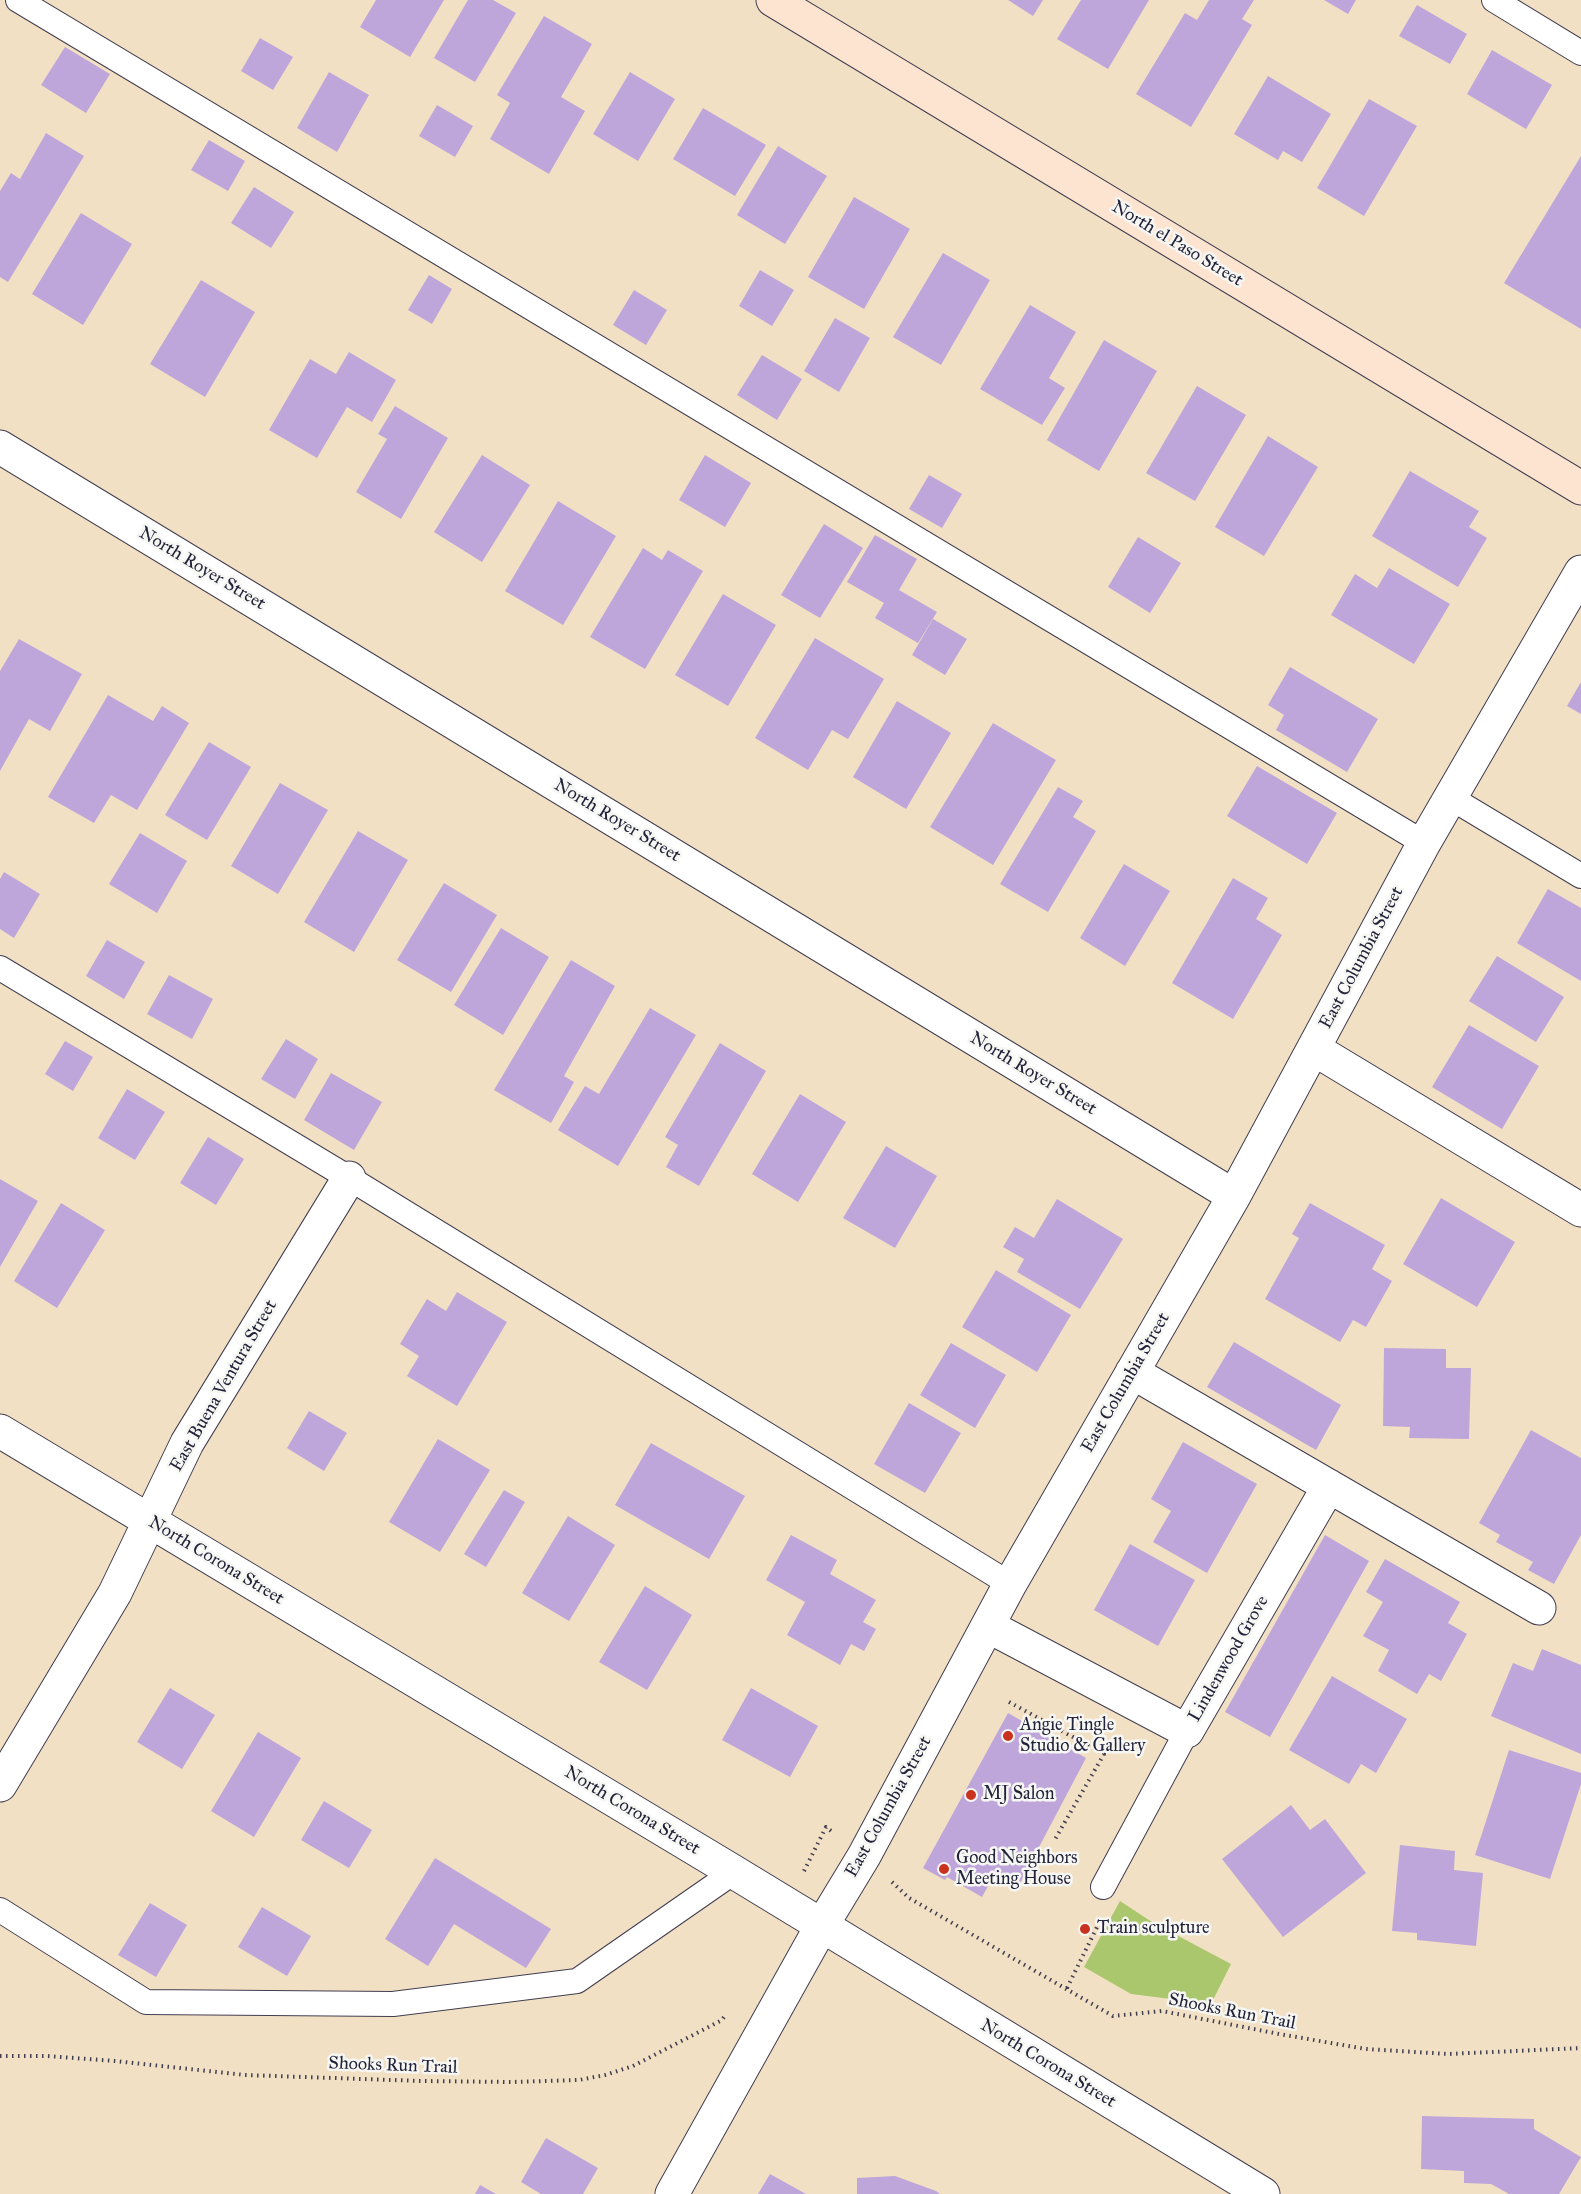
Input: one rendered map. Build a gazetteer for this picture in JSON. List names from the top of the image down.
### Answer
{
  "streets": {
    "street": [
      "North el Paso Street",
      "North Royer Street",
      "East Columbia Street",
      "East Buena Ventura Street",
      "North Corona Street",
      "Lindenwood Grove"
    ],
    "path": ["Shooks Run Trail"]
  },
  "crossings": [
    ["North Royer Street", "East Columbia Street"],
    ["East Columbia Street", "North Corona Street"],
    ["East Columbia Street", "Lindenwood Grove"],
    ["East Buena Ventura Street", "North Corona Street"]
  ],
  "places": [
    "Angie Tingle Studio & Gallery",
    "MJ Salon",
    "Good Neighbors Meeting House",
    "Train sculpture"
  ]
}
